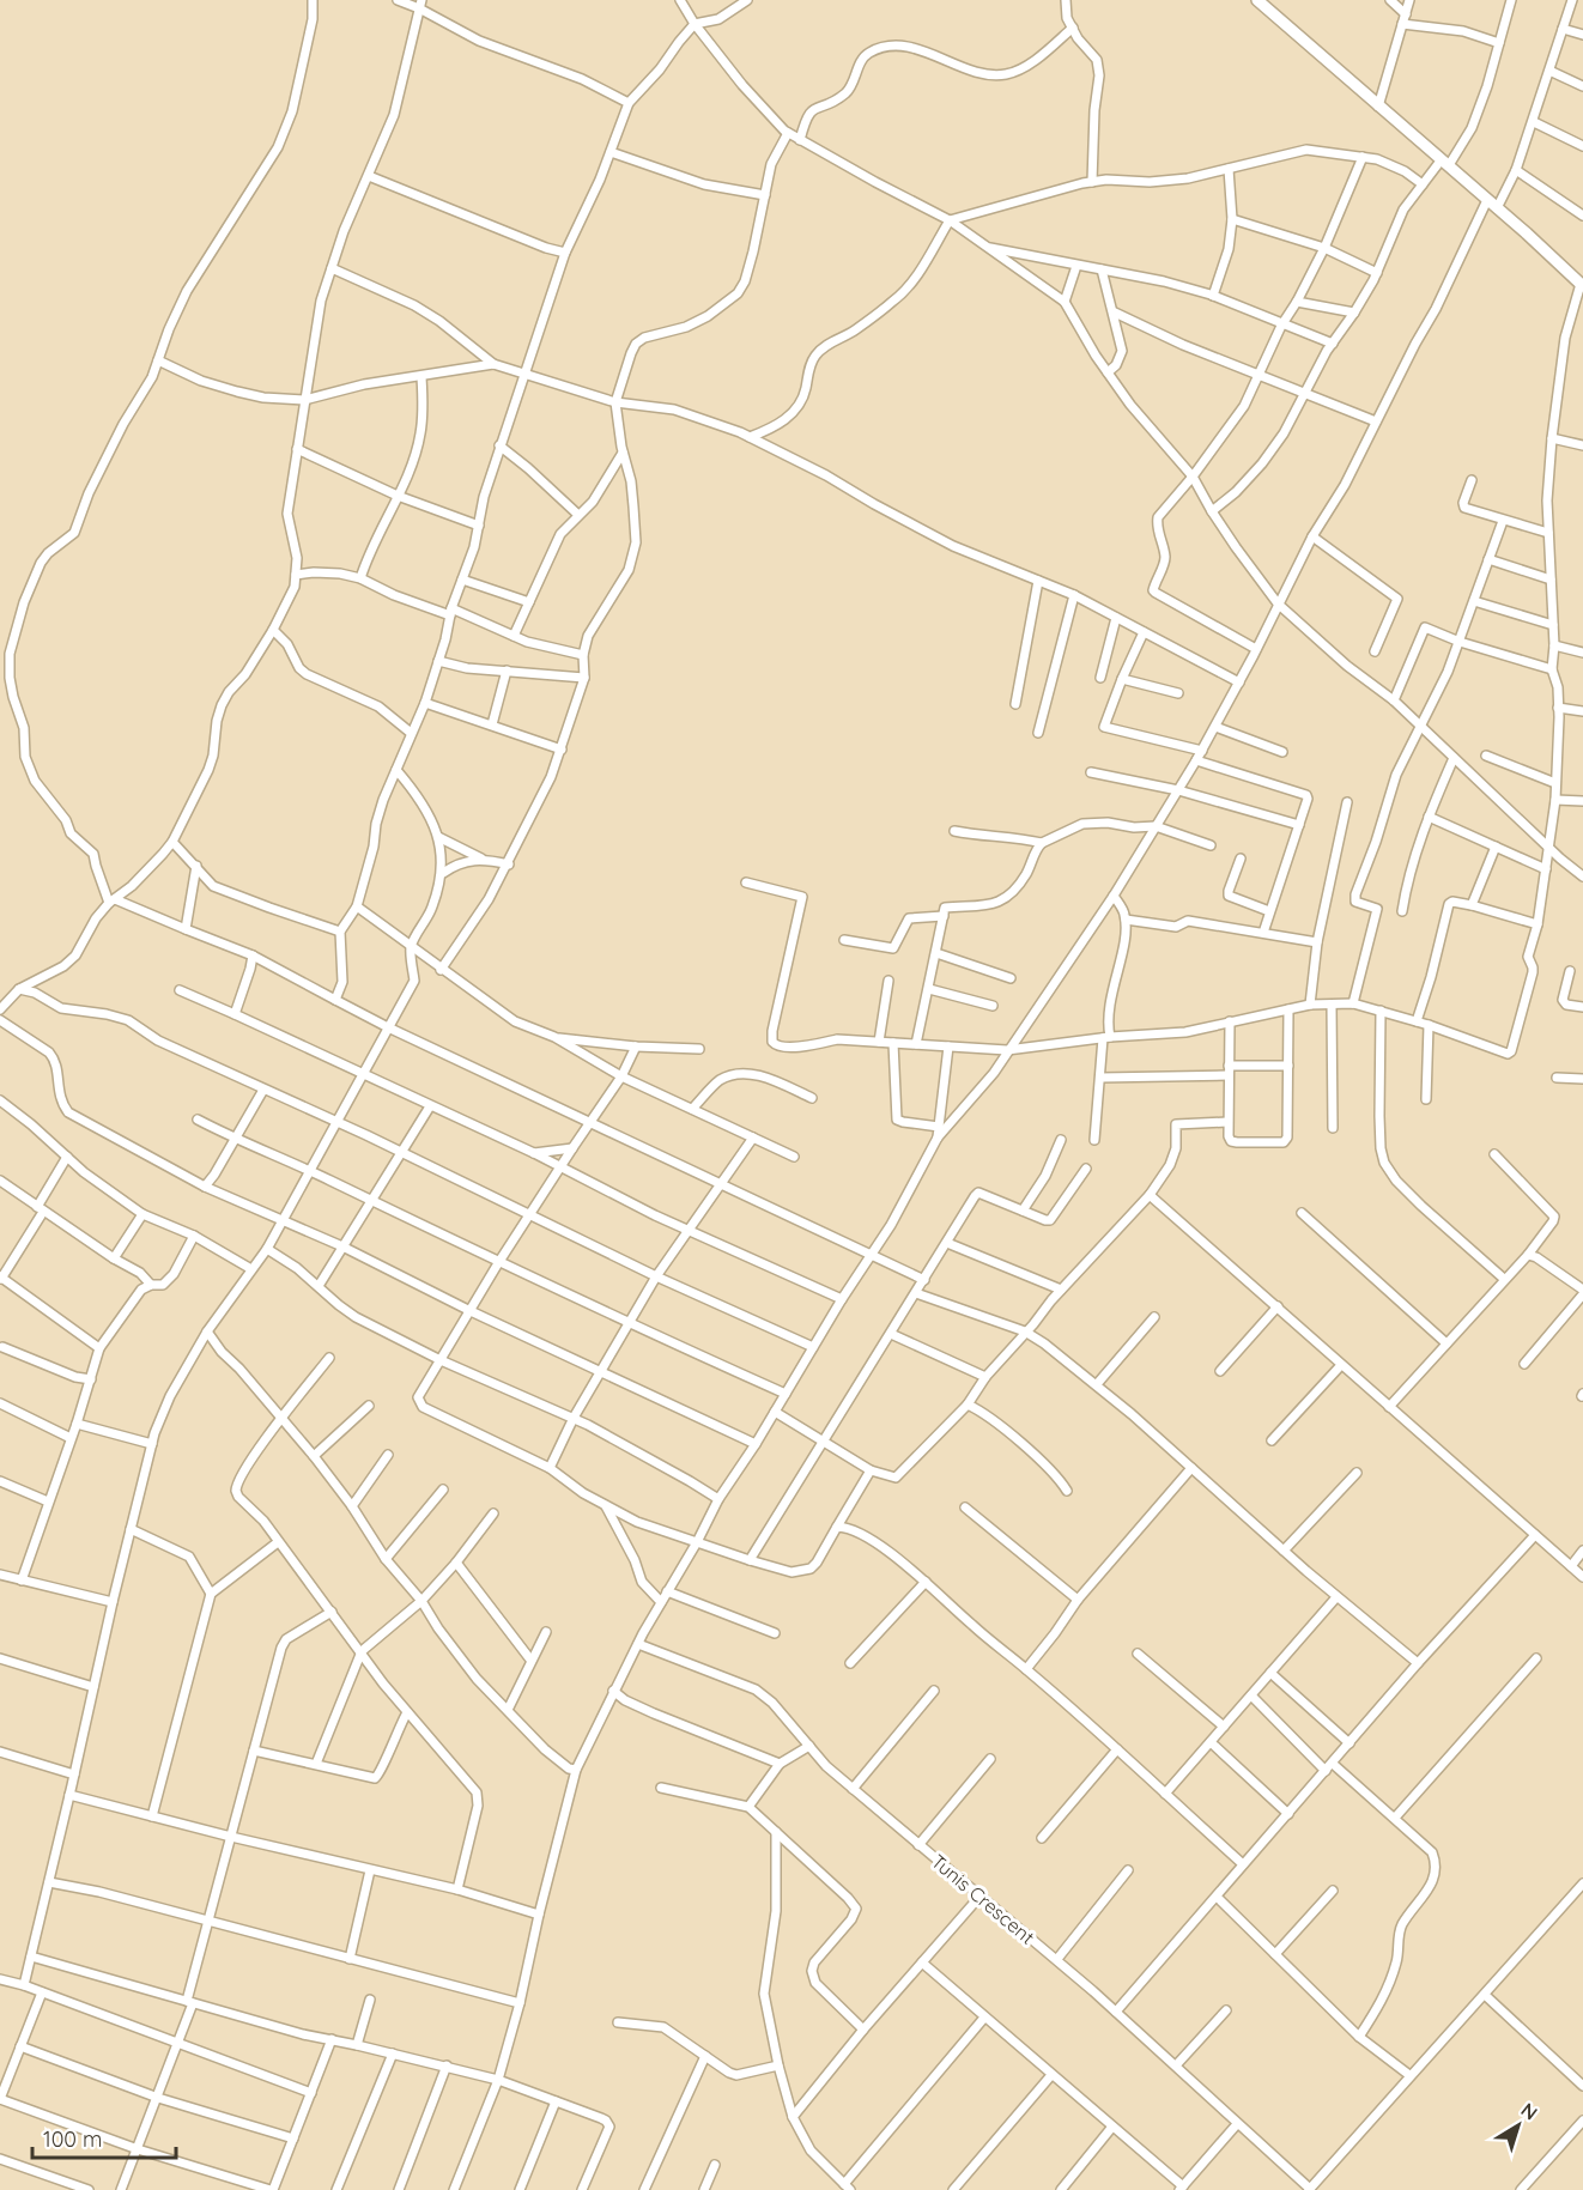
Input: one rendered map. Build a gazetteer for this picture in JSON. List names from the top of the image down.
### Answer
{
  "streets": {
    "street": ["Tunis Crescent"]
  },
  "scale_bar": "100 m",
  "north": "top right"
}
